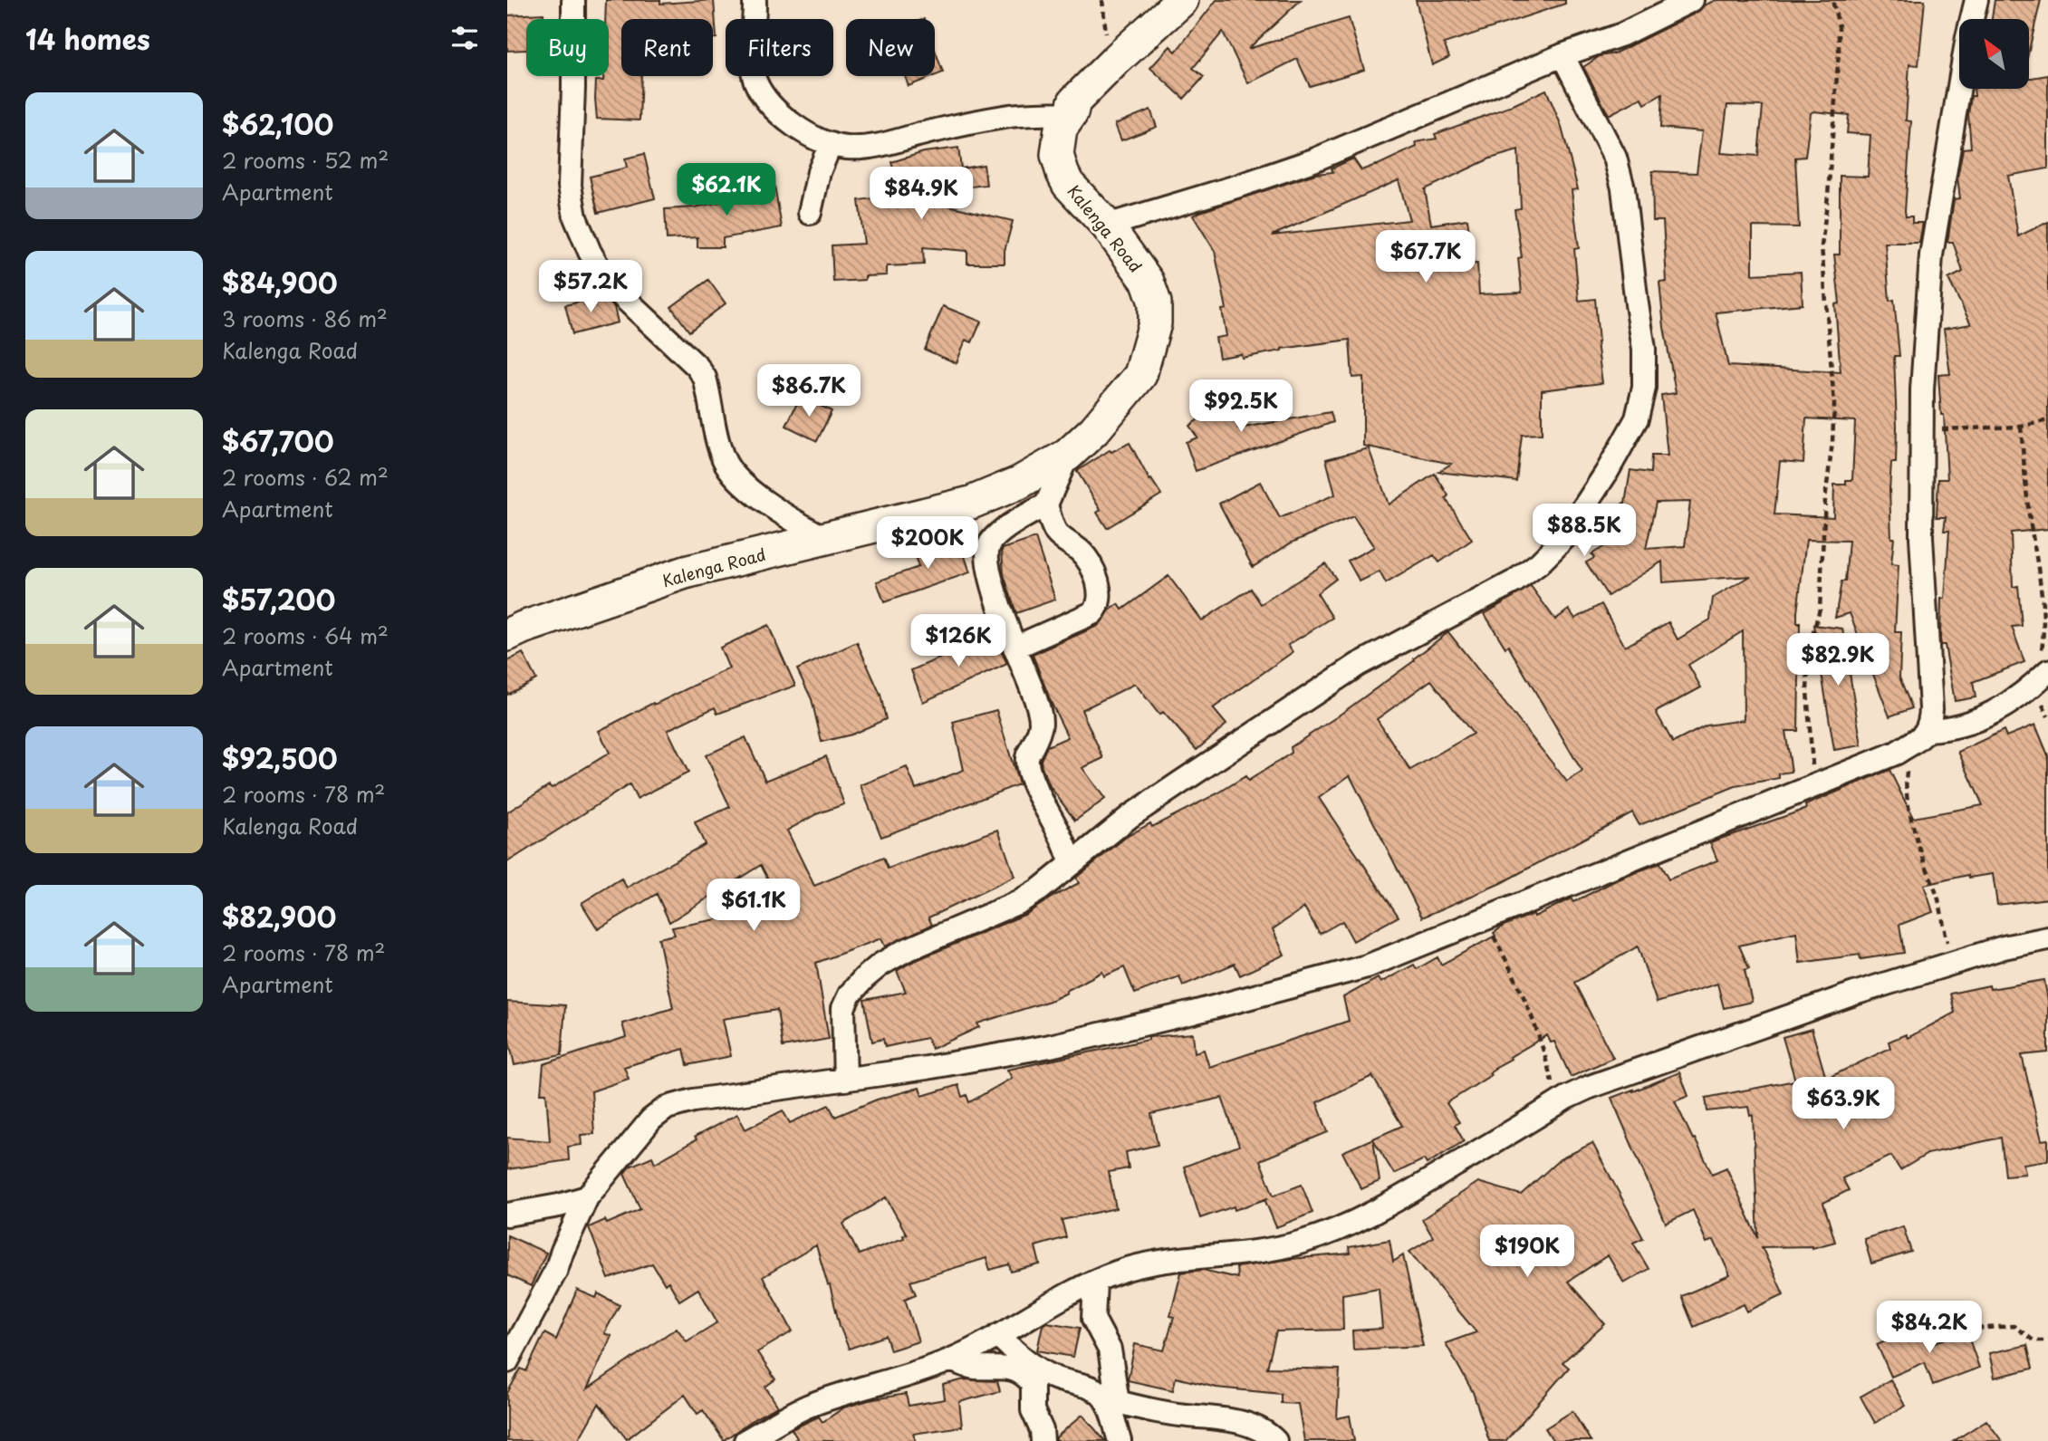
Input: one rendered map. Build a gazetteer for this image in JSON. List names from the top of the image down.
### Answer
{
  "streets": {
    "main road": ["Kalenga Road"]
  },
  "north": "top left",
  "page": {
    "heading": "14 homes",
    "chip": [
      "Buy",
      "Rent",
      "Filters",
      "New"
    ],
    "list": [
      {
        "name": "$62,100",
        "note": "2 rooms · 52 m² · Apartment"
      },
      {
        "name": "$84,900",
        "note": "3 rooms · 86 m² · Kalenga Road"
      },
      {
        "name": "$67,700",
        "note": "2 rooms · 62 m² · Apartment"
      },
      {
        "name": "$57,200",
        "note": "2 rooms · 64 m² · Apartment"
      },
      {
        "name": "$92,500",
        "note": "2 rooms · 78 m² · Kalenga Road"
      },
      {
        "name": "$82,900",
        "note": "2 rooms · 78 m² · Apartment"
      }
    ],
    "price": [
      "$62.1K",
      "$84.9K",
      "$67.7K",
      "$57.2K",
      "$86.7K",
      "$92.5K",
      "$88.5K",
      "$200K",
      "$126K",
      "$82.9K",
      "$61.1K",
      "$63.9K",
      "$190K",
      "$84.2K"
    ]
  }
}
